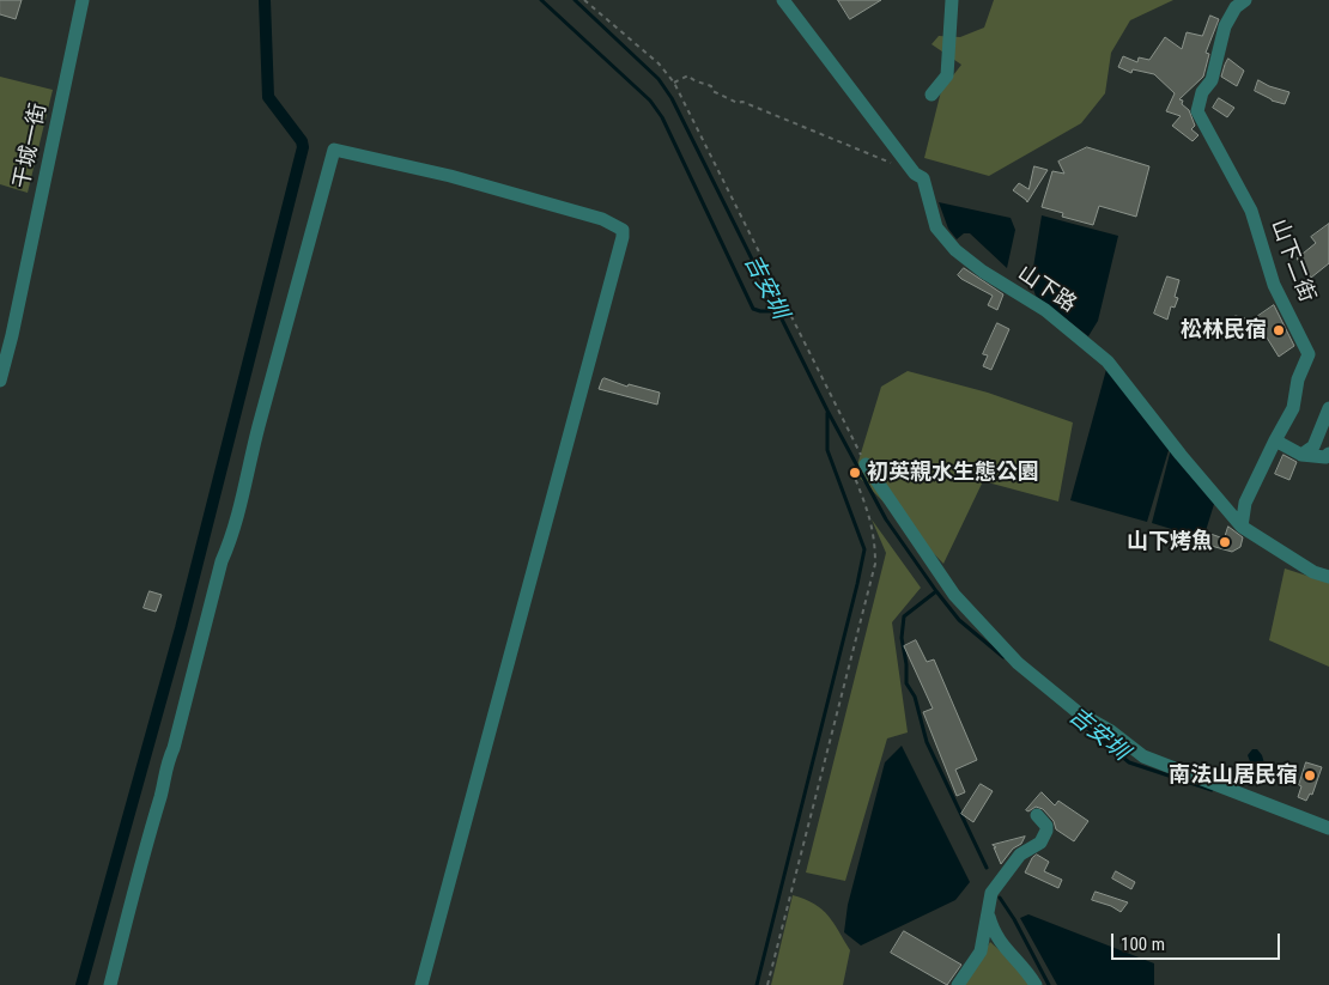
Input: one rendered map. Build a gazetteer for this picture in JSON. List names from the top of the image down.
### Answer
{
  "streets": {
    "street": ["干城一街", "山下二街", "山下路"]
  },
  "crossings": [
    ["山下二街", "山下路"]
  ],
  "water": ["吉安圳"],
  "places": [
    "松林民宿",
    "初英親水生態公園",
    "山下烤魚",
    "南法山居民宿"
  ],
  "scale_bar": "100 m"
}
